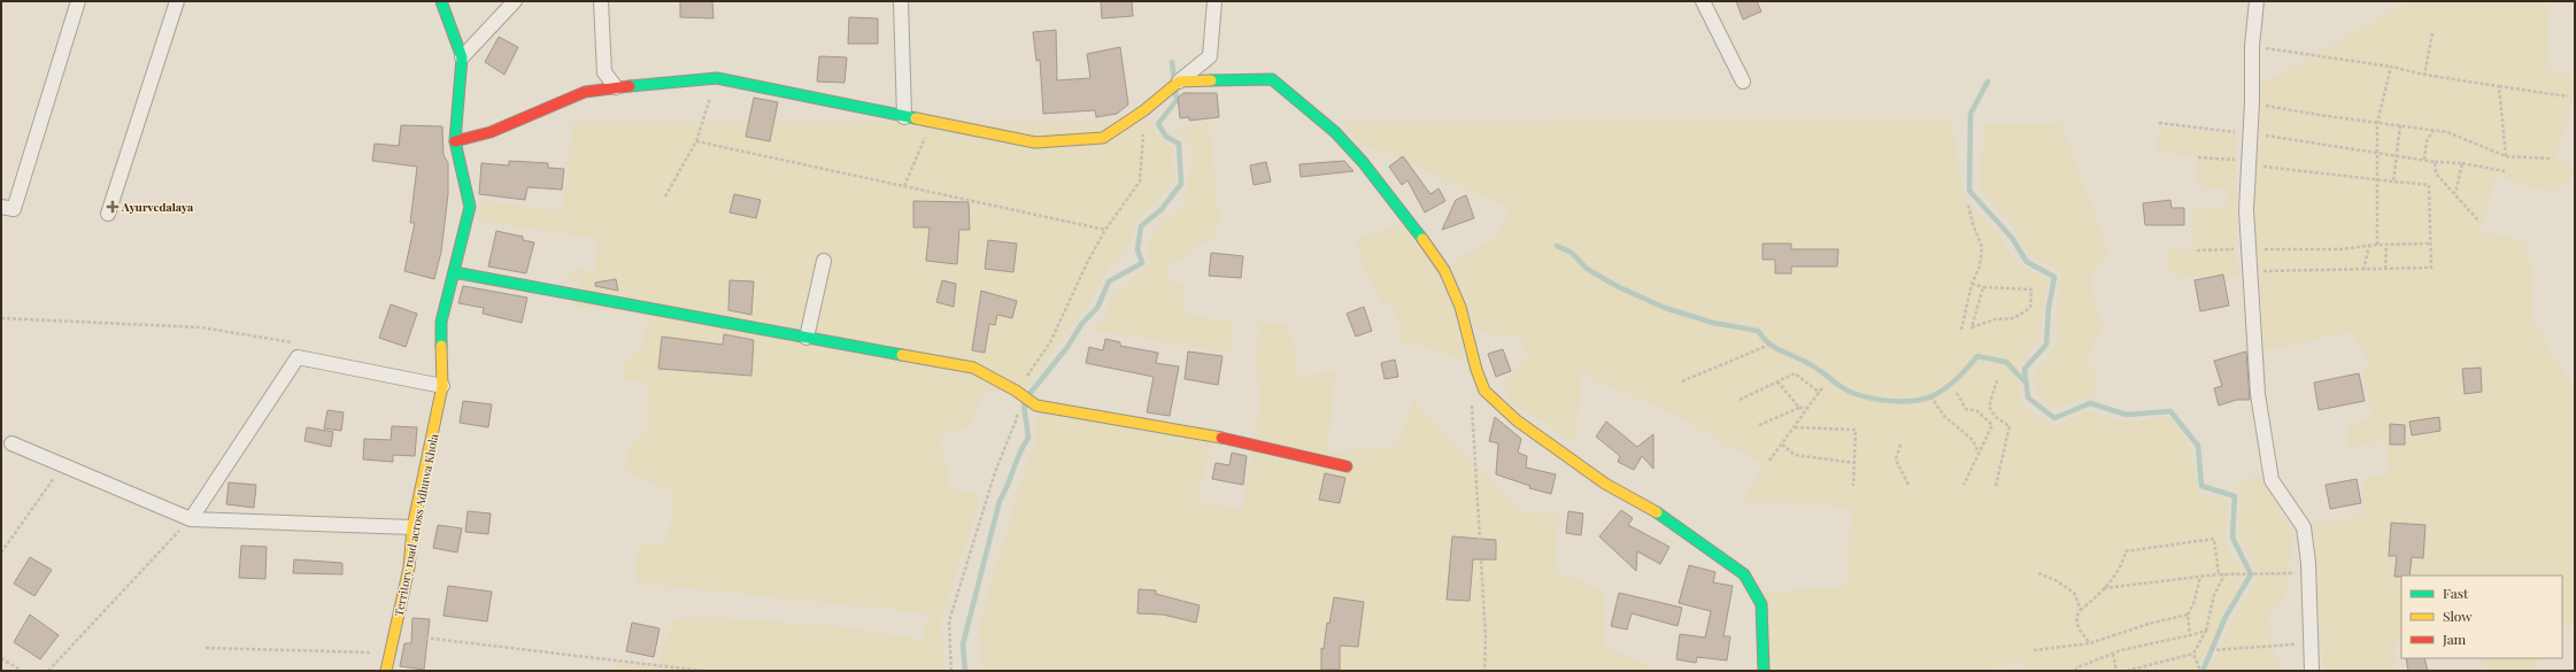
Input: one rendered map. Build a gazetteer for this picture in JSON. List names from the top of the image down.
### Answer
{
  "streets": {
    "street": ["Territory road across Adhuwa Khola"]
  },
  "places": {
    "health": ["Ayurvedalaya"]
  },
  "legend": ["Fast", "Slow", "Jam"]
}
